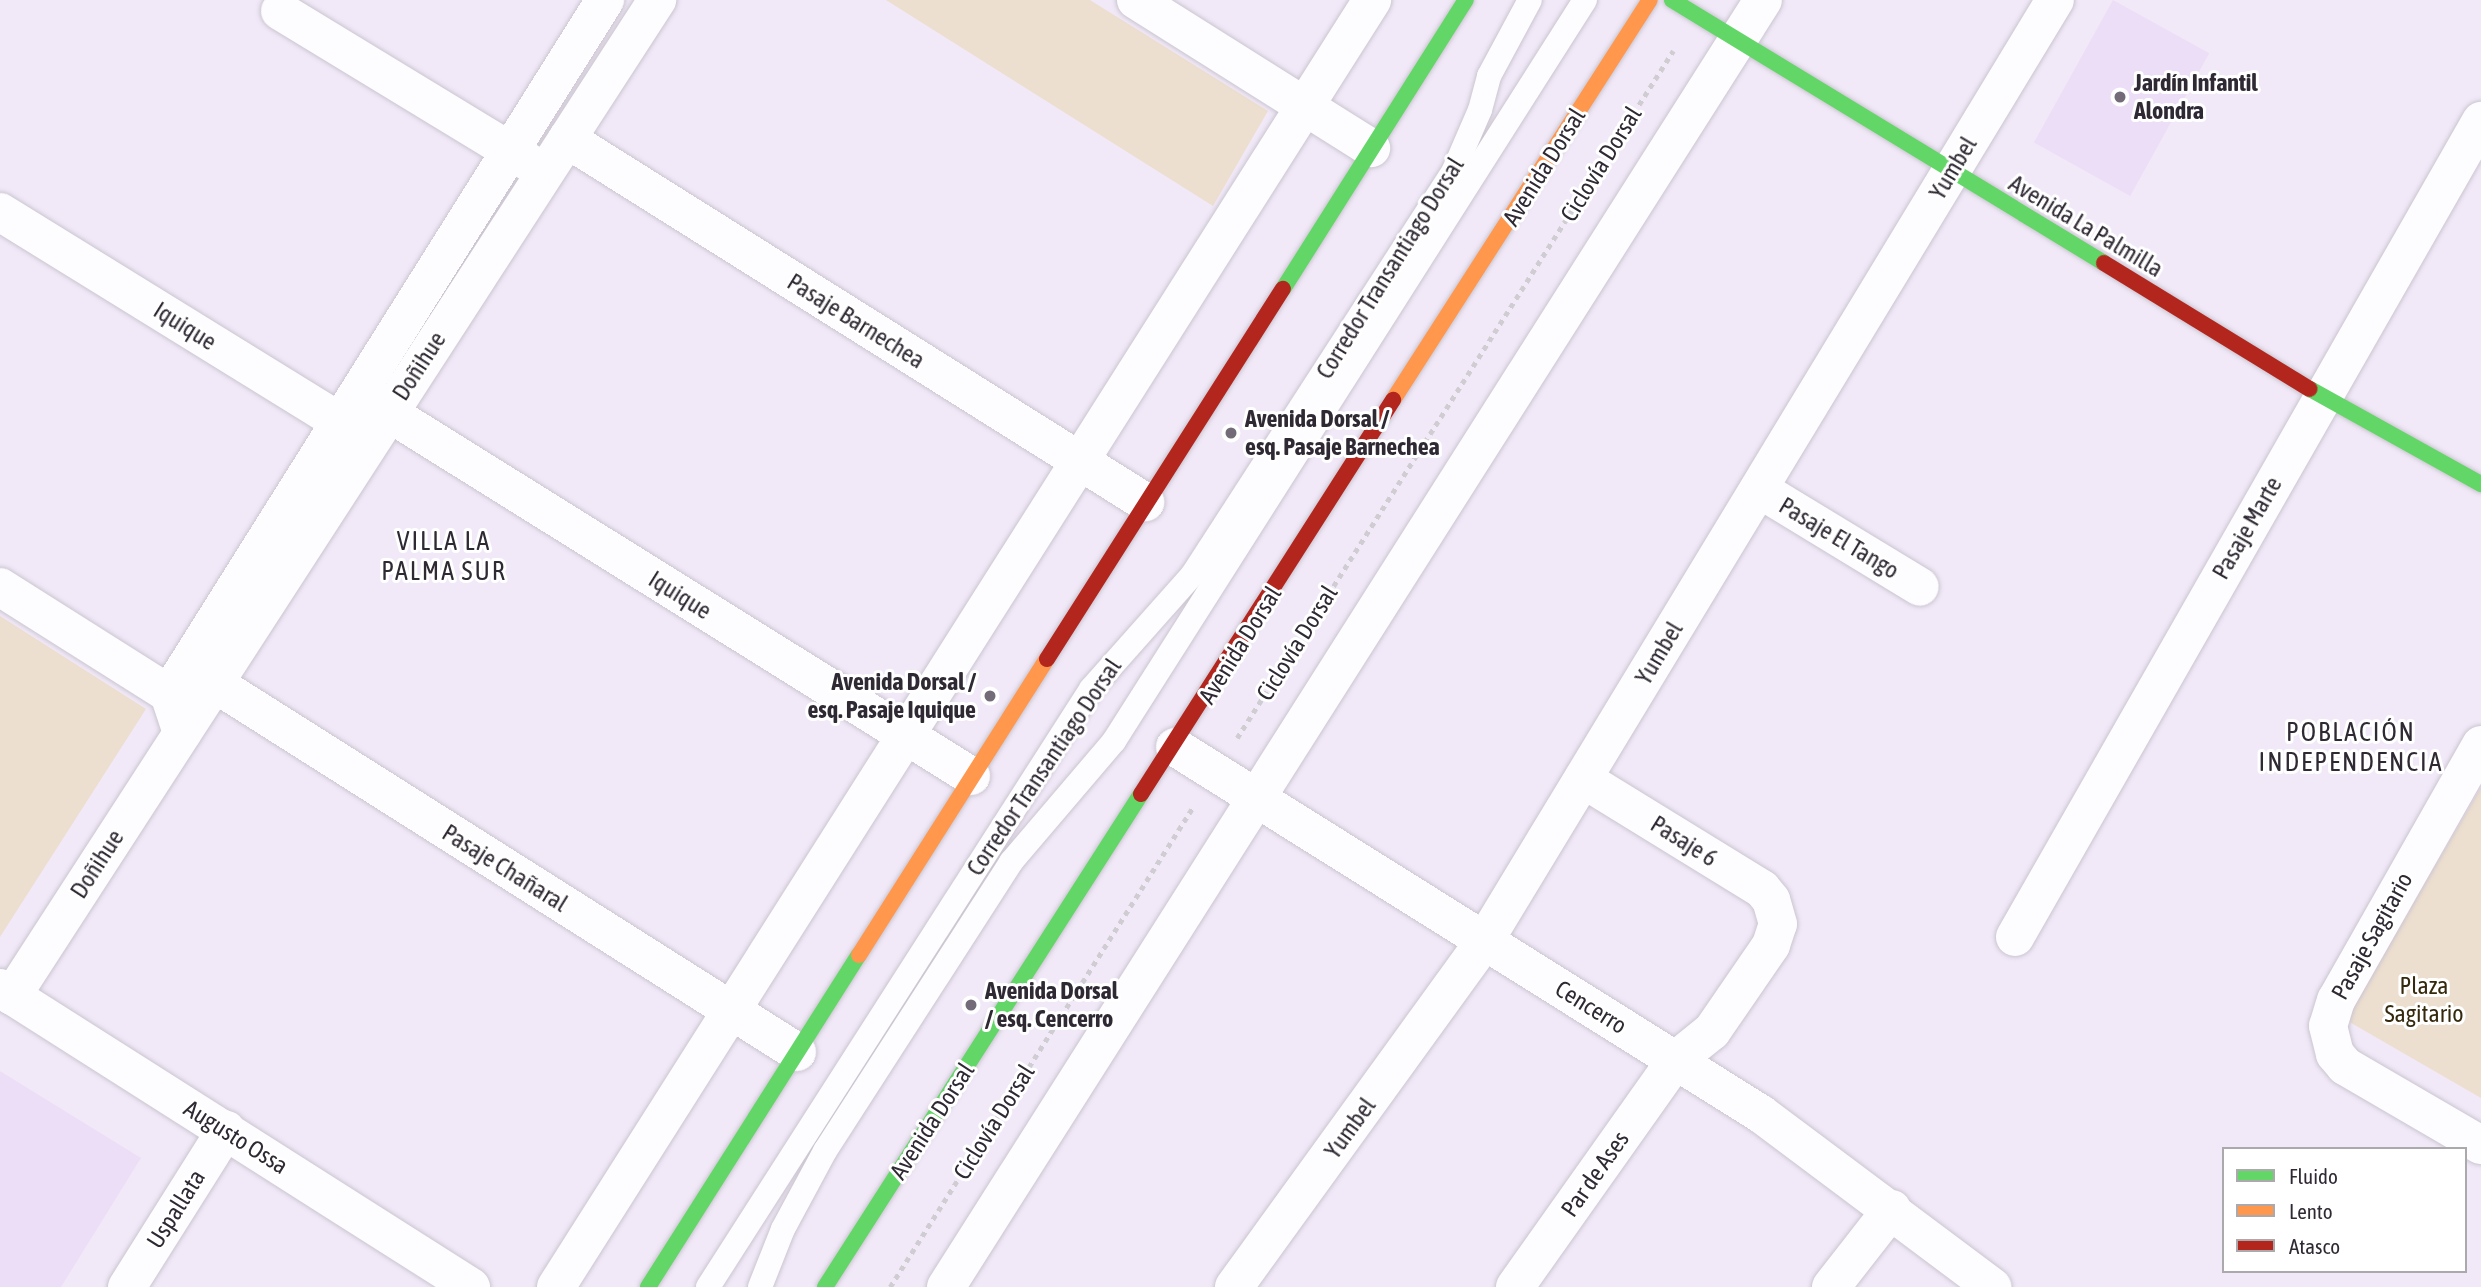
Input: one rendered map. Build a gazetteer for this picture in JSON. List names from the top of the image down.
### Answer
{
  "streets": {
    "main road": ["Avenida Dorsal", "Avenida La Palmilla"],
    "street": [
      "Yumbel",
      "Pasaje Barnechea",
      "Iquique",
      "Doñihue",
      "Pasaje Marte",
      "Pasaje El Tango",
      "Pasaje 6",
      "Pasaje Chañaral",
      "Pasaje Sagitario",
      "Cencerro",
      "Augusto Ossa",
      "Par de Ases",
      "Uspallata"
    ],
    "lane": ["Corredor Transantiago Dorsal"],
    "path": ["Ciclovía Dorsal"]
  },
  "crossings": [
    ["Ciclovía Dorsal", "Avenida La Palmilla"],
    ["Ciclovía Dorsal", "Cencerro"],
    ["Avenida Dorsal", "Cencerro"],
    ["Yumbel", "Avenida La Palmilla"],
    ["Yumbel", "Pasaje El Tango"],
    ["Yumbel", "Pasaje 6"],
    ["Yumbel", "Cencerro"],
    ["Avenida La Palmilla", "Pasaje Marte"],
    ["Pasaje Barnechea", "Doñihue"],
    ["Iquique", "Doñihue"],
    ["Doñihue", "Pasaje Chañaral"],
    ["Doñihue", "Augusto Ossa"],
    ["Pasaje 6", "Par de Ases"],
    ["Cencerro", "Par de Ases"],
    ["Augusto Ossa", "Uspallata"]
  ],
  "districts": ["VILLA LA PALMA SUR", "POBLACIÓN INDEPENDENCIA"],
  "parks": ["Plaza Sagitario"],
  "places": [
    "Jardín Infantil Alondra",
    "Avenida Dorsal / esq. Pasaje Barnechea",
    "Avenida Dorsal / esq. Pasaje Iquique",
    "Avenida Dorsal / esq. Cencerro"
  ],
  "legend": ["Fluido", "Lento", "Atasco"]
}
